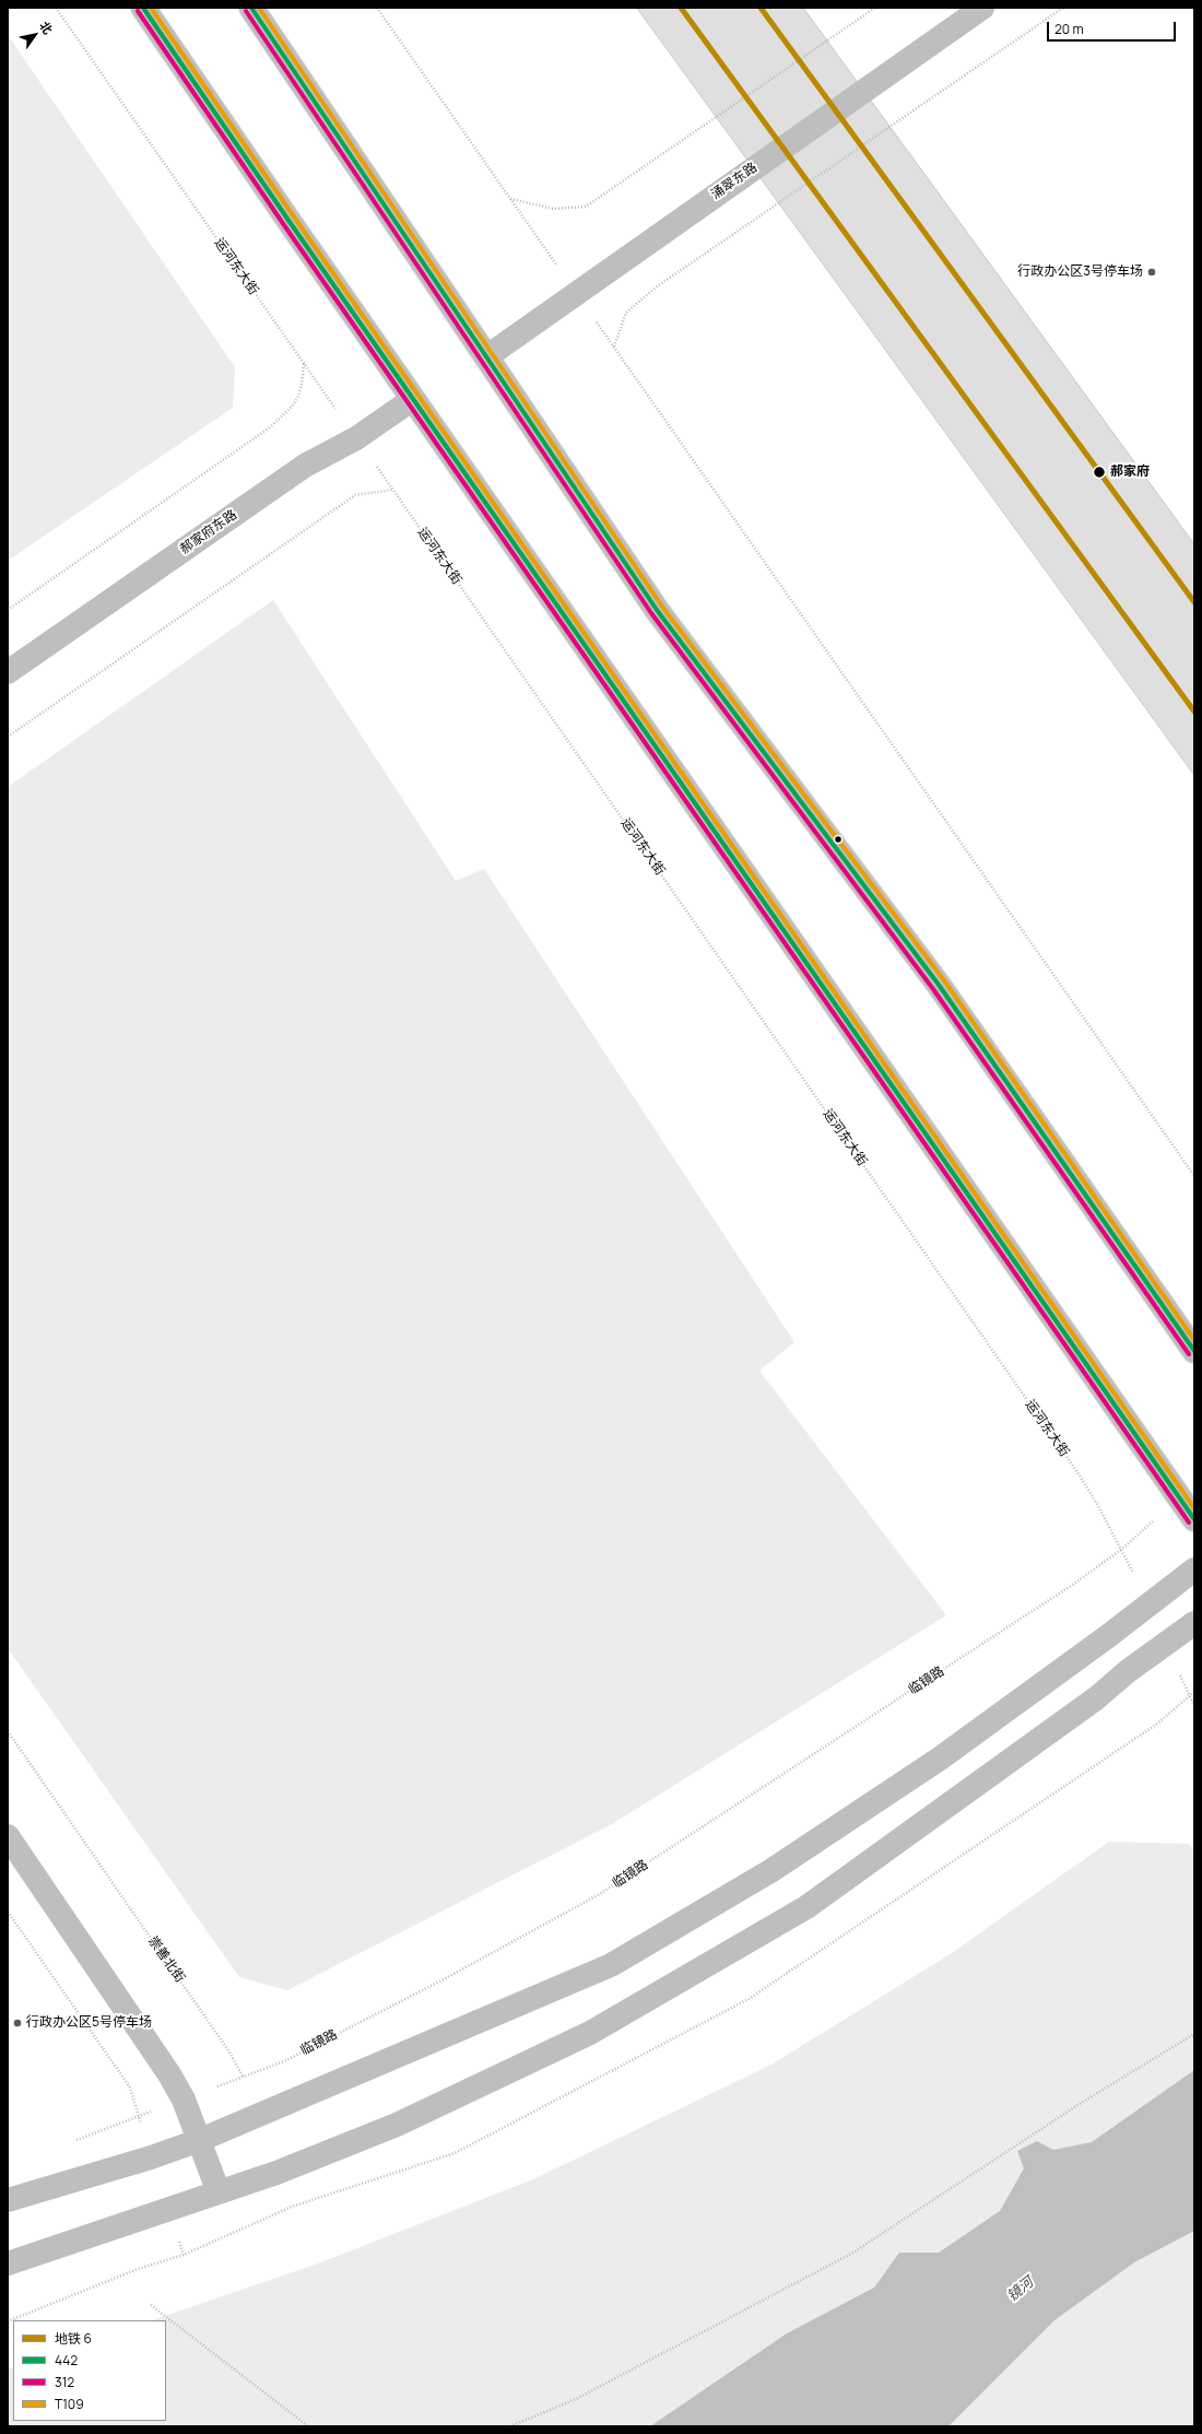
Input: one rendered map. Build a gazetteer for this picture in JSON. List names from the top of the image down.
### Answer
{
  "streets": {
    "street": ["涌翠东路", "郝家府东路"],
    "path": ["运河东大街", "临镜路", "崇善北街"]
  },
  "crossings": [
    ["运河东大街", "郝家府东路"],
    ["运河东大街", "临镜路"],
    ["临镜路", "崇善北街"]
  ],
  "water": ["镜河"],
  "places": ["行政办公区3号停车场", "郝家府", "行政办公区5号停车场"],
  "lines": [
    "metro line 6",
    "transit line 442",
    "transit line T109",
    "transit line 312"
  ],
  "legend": [
    "地铁 6",
    "442",
    "312",
    "T109"
  ],
  "scale_bar": "20 m",
  "north": "top right"
}
